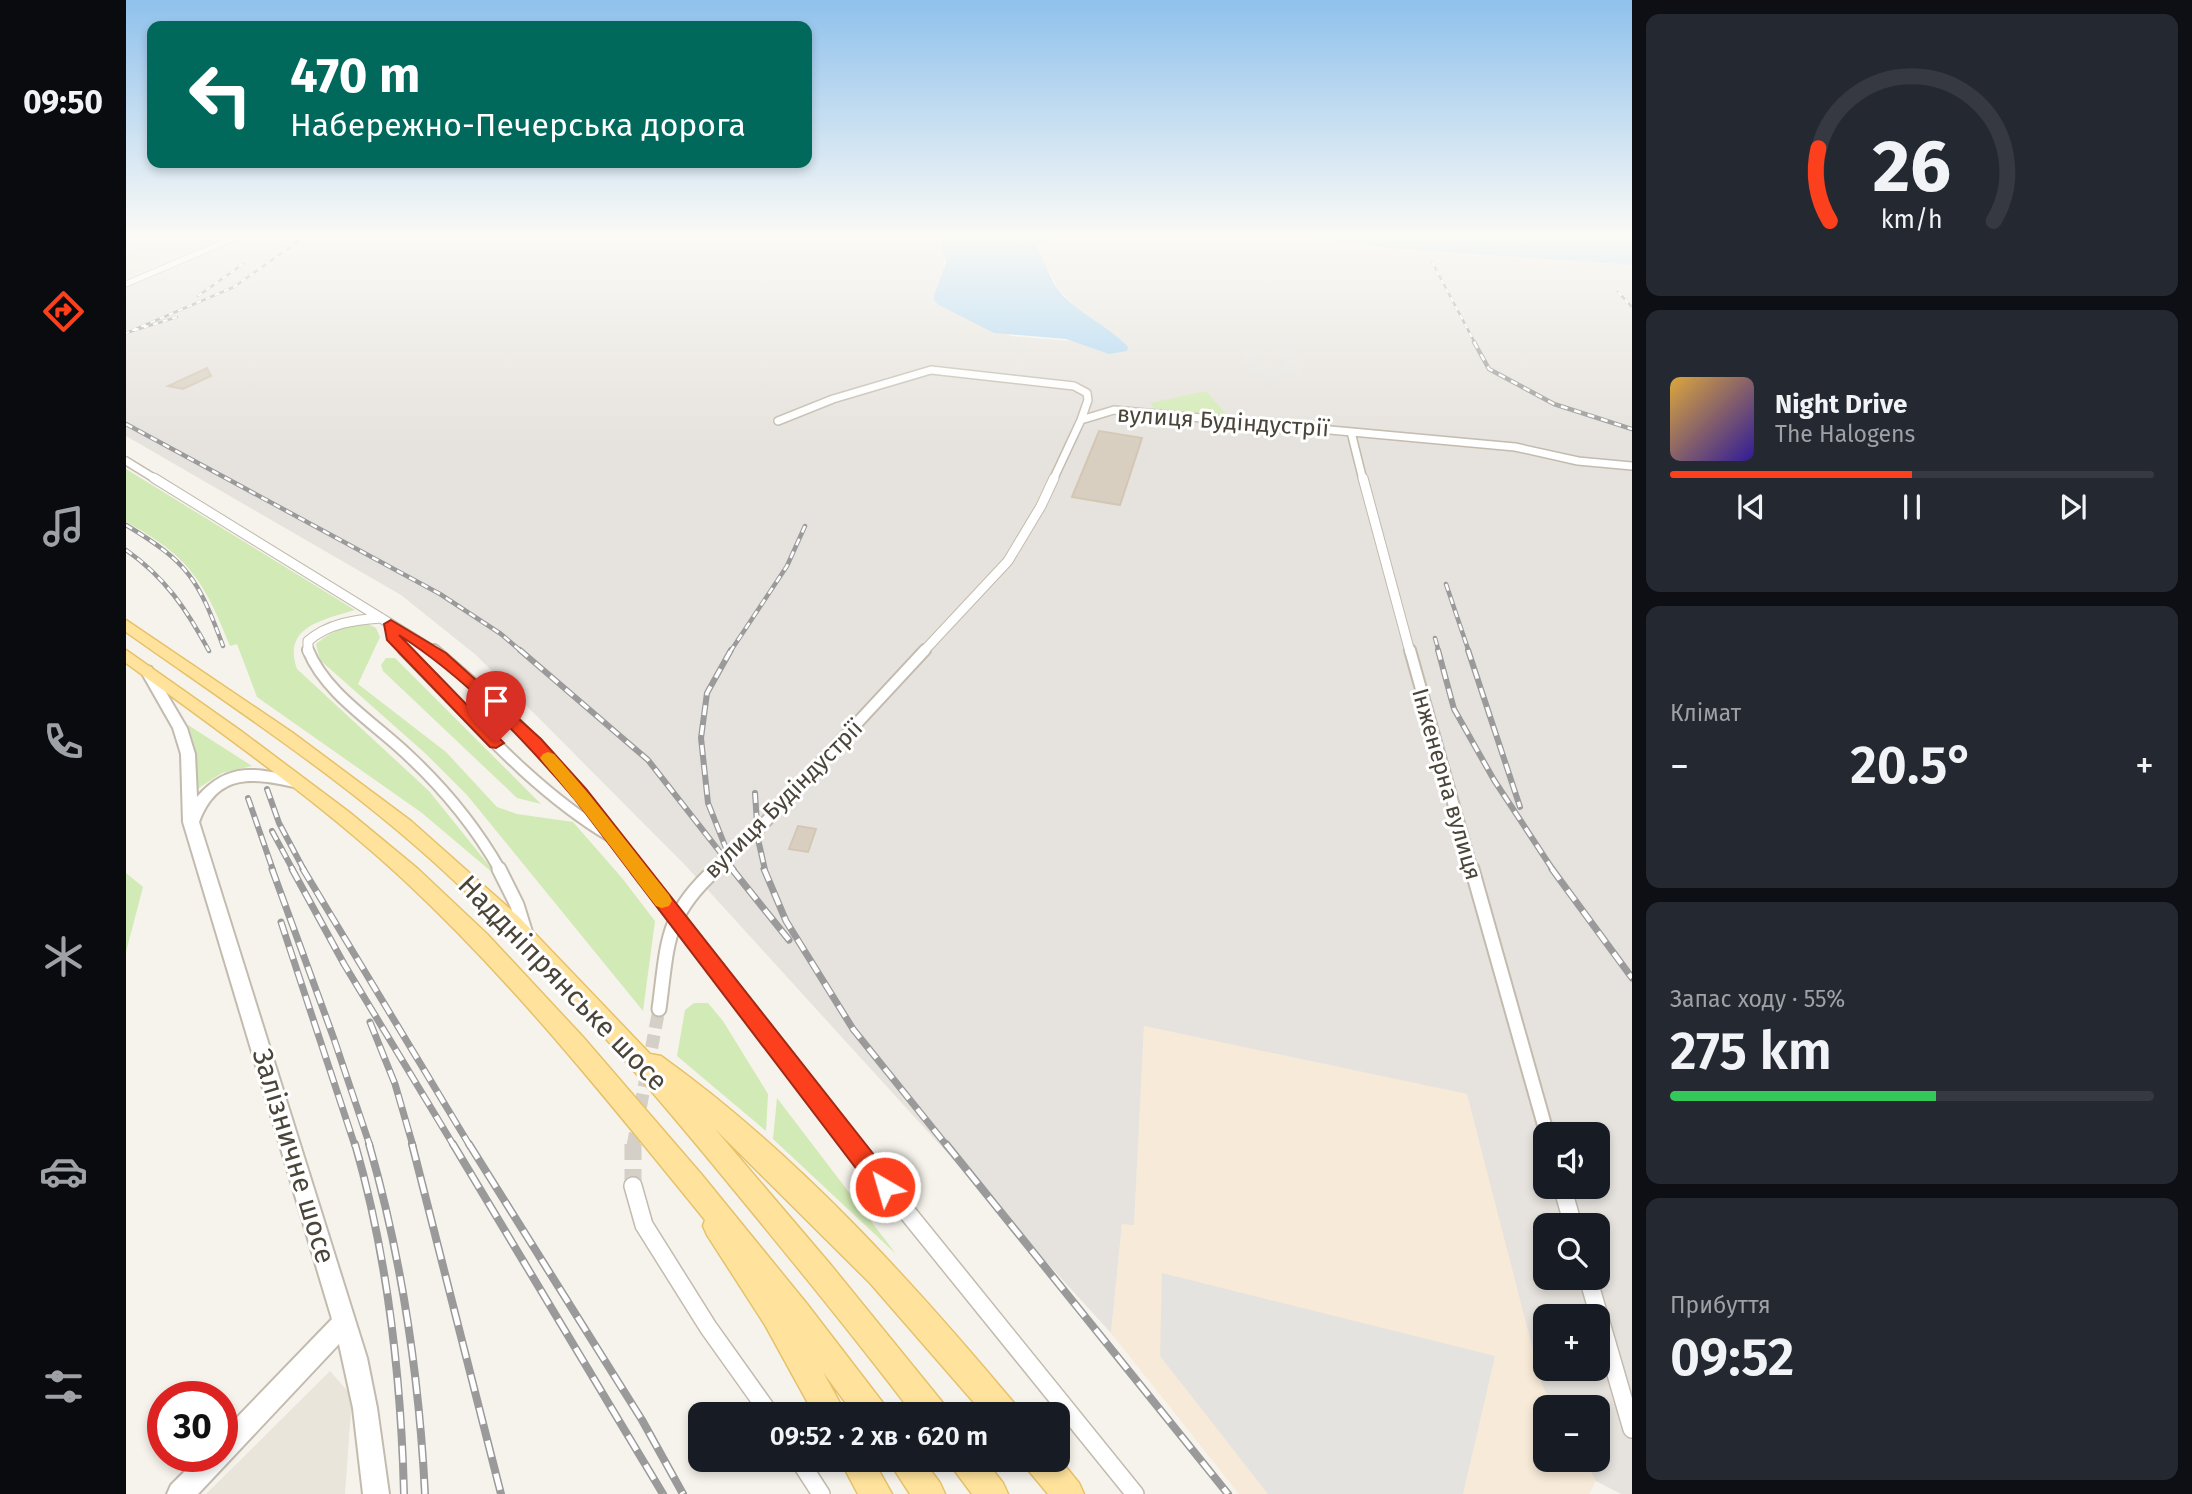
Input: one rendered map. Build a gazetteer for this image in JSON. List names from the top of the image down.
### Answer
{
  "streets": {
    "main road": ["Наддніпрянське шосе"],
    "street": ["вулиця Будіндустрії", "Інженерна вулиця", "Залізничне шосе"]
  },
  "crossings": [
    ["вулиця Будіндустрії", "Інженерна вулиця"],
    ["Наддніпрянське шосе", "Залізничне шосе"]
  ],
  "page": {
    "tabs": "09:50",
    "turn": ["470 m", "Набережно-Печерська дорога"],
    "song": ["Night Drive", "The Halogens"],
    "tile": [
      "Клімат",
      ["Запас ходу · 55%", "275 km"],
      ["Прибуття", "09:52"]
    ],
    "heat": ["−", "20.5°", "+"],
    "map_buttons": ["+", "−"],
    "limit": "30",
    "trip": "09:52 · 2 хв · 620 m",
    "gauge": ["26", "km/h"]
  }
}
